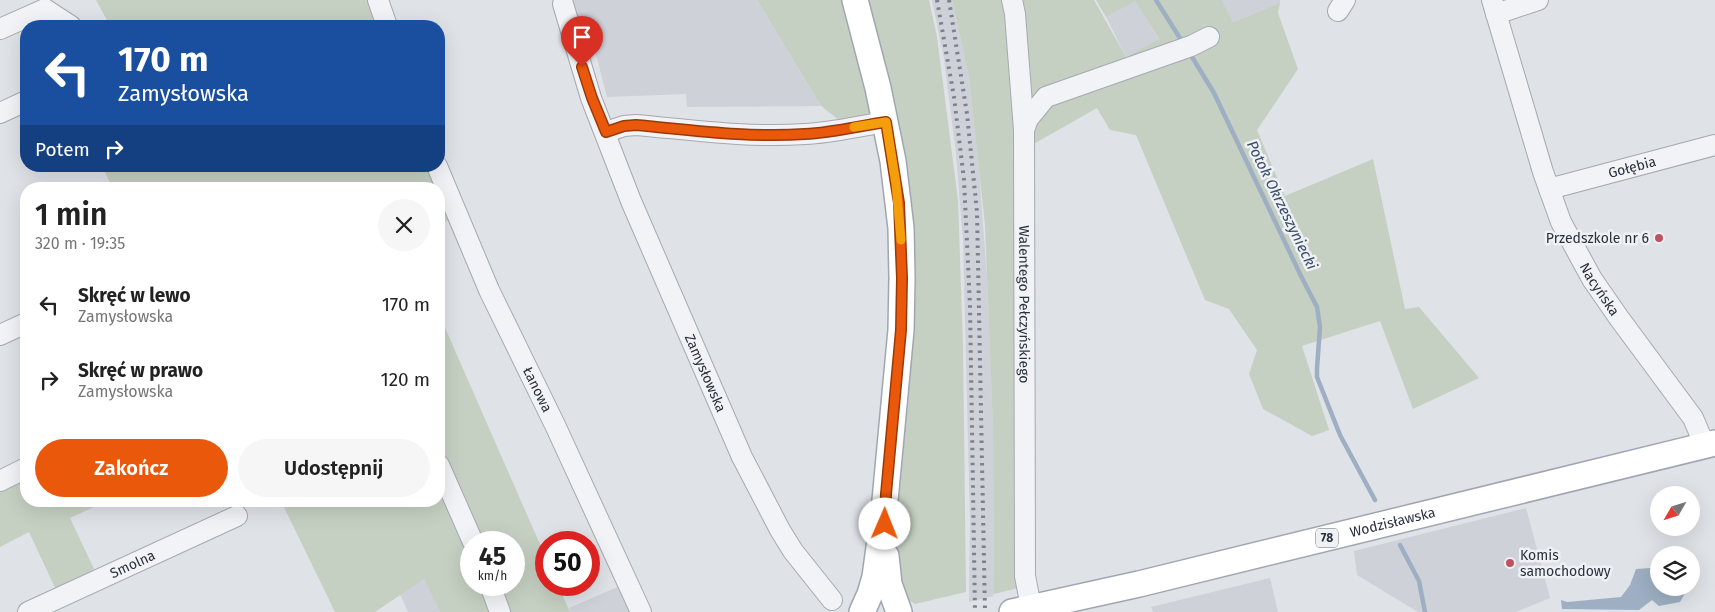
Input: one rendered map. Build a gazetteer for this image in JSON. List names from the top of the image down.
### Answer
{
  "streets": {
    "main road": ["Wodzisławska", "78"],
    "street": [
      "Gołębia",
      "Nacyńska",
      "Walentego Pełczyńskiego",
      "Zamysłowska",
      "Łanowa",
      "Smolna"
    ]
  },
  "crossings": [
    ["Gołębia", "Nacyńska"],
    ["Nacyńska", "Wodzisławska"],
    ["Walentego Pełczyńskiego", "Wodzisławska"]
  ],
  "water": ["Potok Okrzeszyniecki"],
  "places": ["Przedszkole nr 6", "Komis samochodowy"],
  "north": "bottom left",
  "page": {
    "turn": ["170 m", "Zamysłowska"],
    "then": "Potem",
    "heading": ["1 min", "320 m · 19:35"],
    "list": [
      {
        "name": "Skręć w lewo",
        "note": "Zamysłowska",
        "value": "170 m"
      },
      {
        "name": "Skręć w prawo",
        "note": "Zamysłowska",
        "value": "120 m"
      }
    ],
    "buttons": ["Zakończ", "Udostępnij"],
    "speed": "45 km/h",
    "limit": "50"
  }
}
